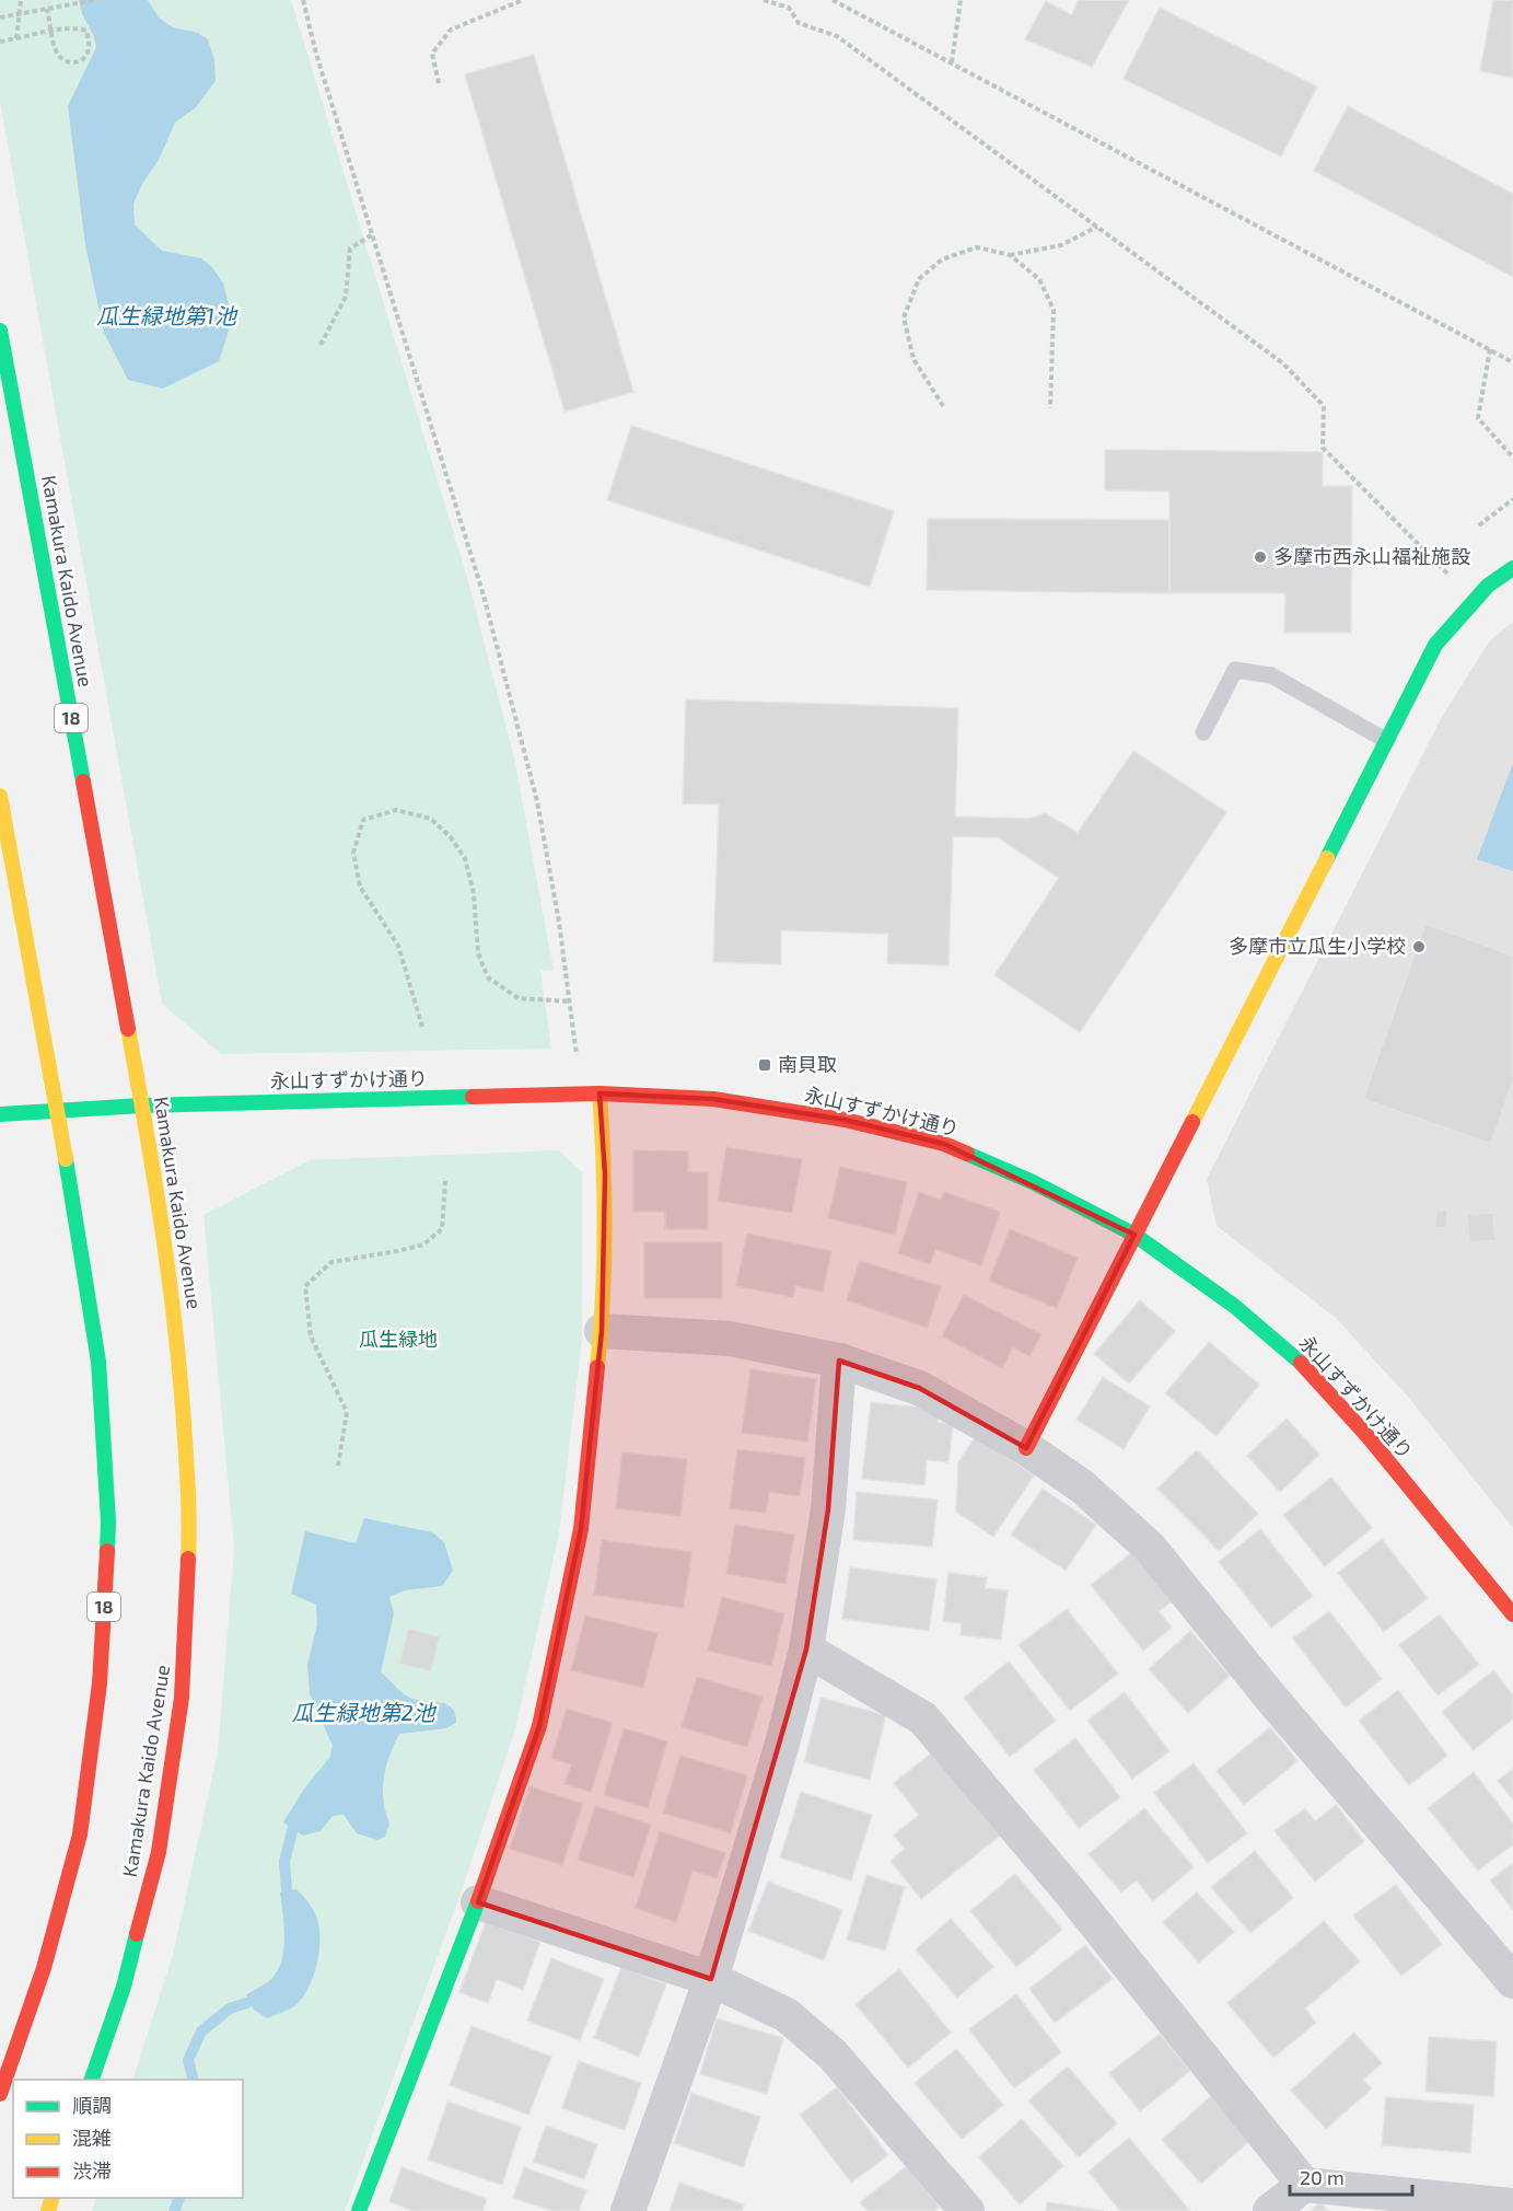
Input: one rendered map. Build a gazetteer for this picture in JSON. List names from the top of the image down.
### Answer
{
  "streets": {
    "street": ["Kamakura Kaido Avenue", "18", "永山すずかけ通り"]
  },
  "crossings": [
    ["Kamakura Kaido Avenue", "永山すずかけ通り"],
    ["18", "永山すずかけ通り"]
  ],
  "water": ["瓜生緑地第1池", "瓜生緑地第2池"],
  "parks": ["瓜生緑地"],
  "places": {
    "other": ["多摩市西永山福祉施設", "多摩市立瓜生小学校"],
    "transit": ["南貝取"]
  },
  "legend": ["順調", "混雑", "渋滞"],
  "scale_bar": "20 m"
}
